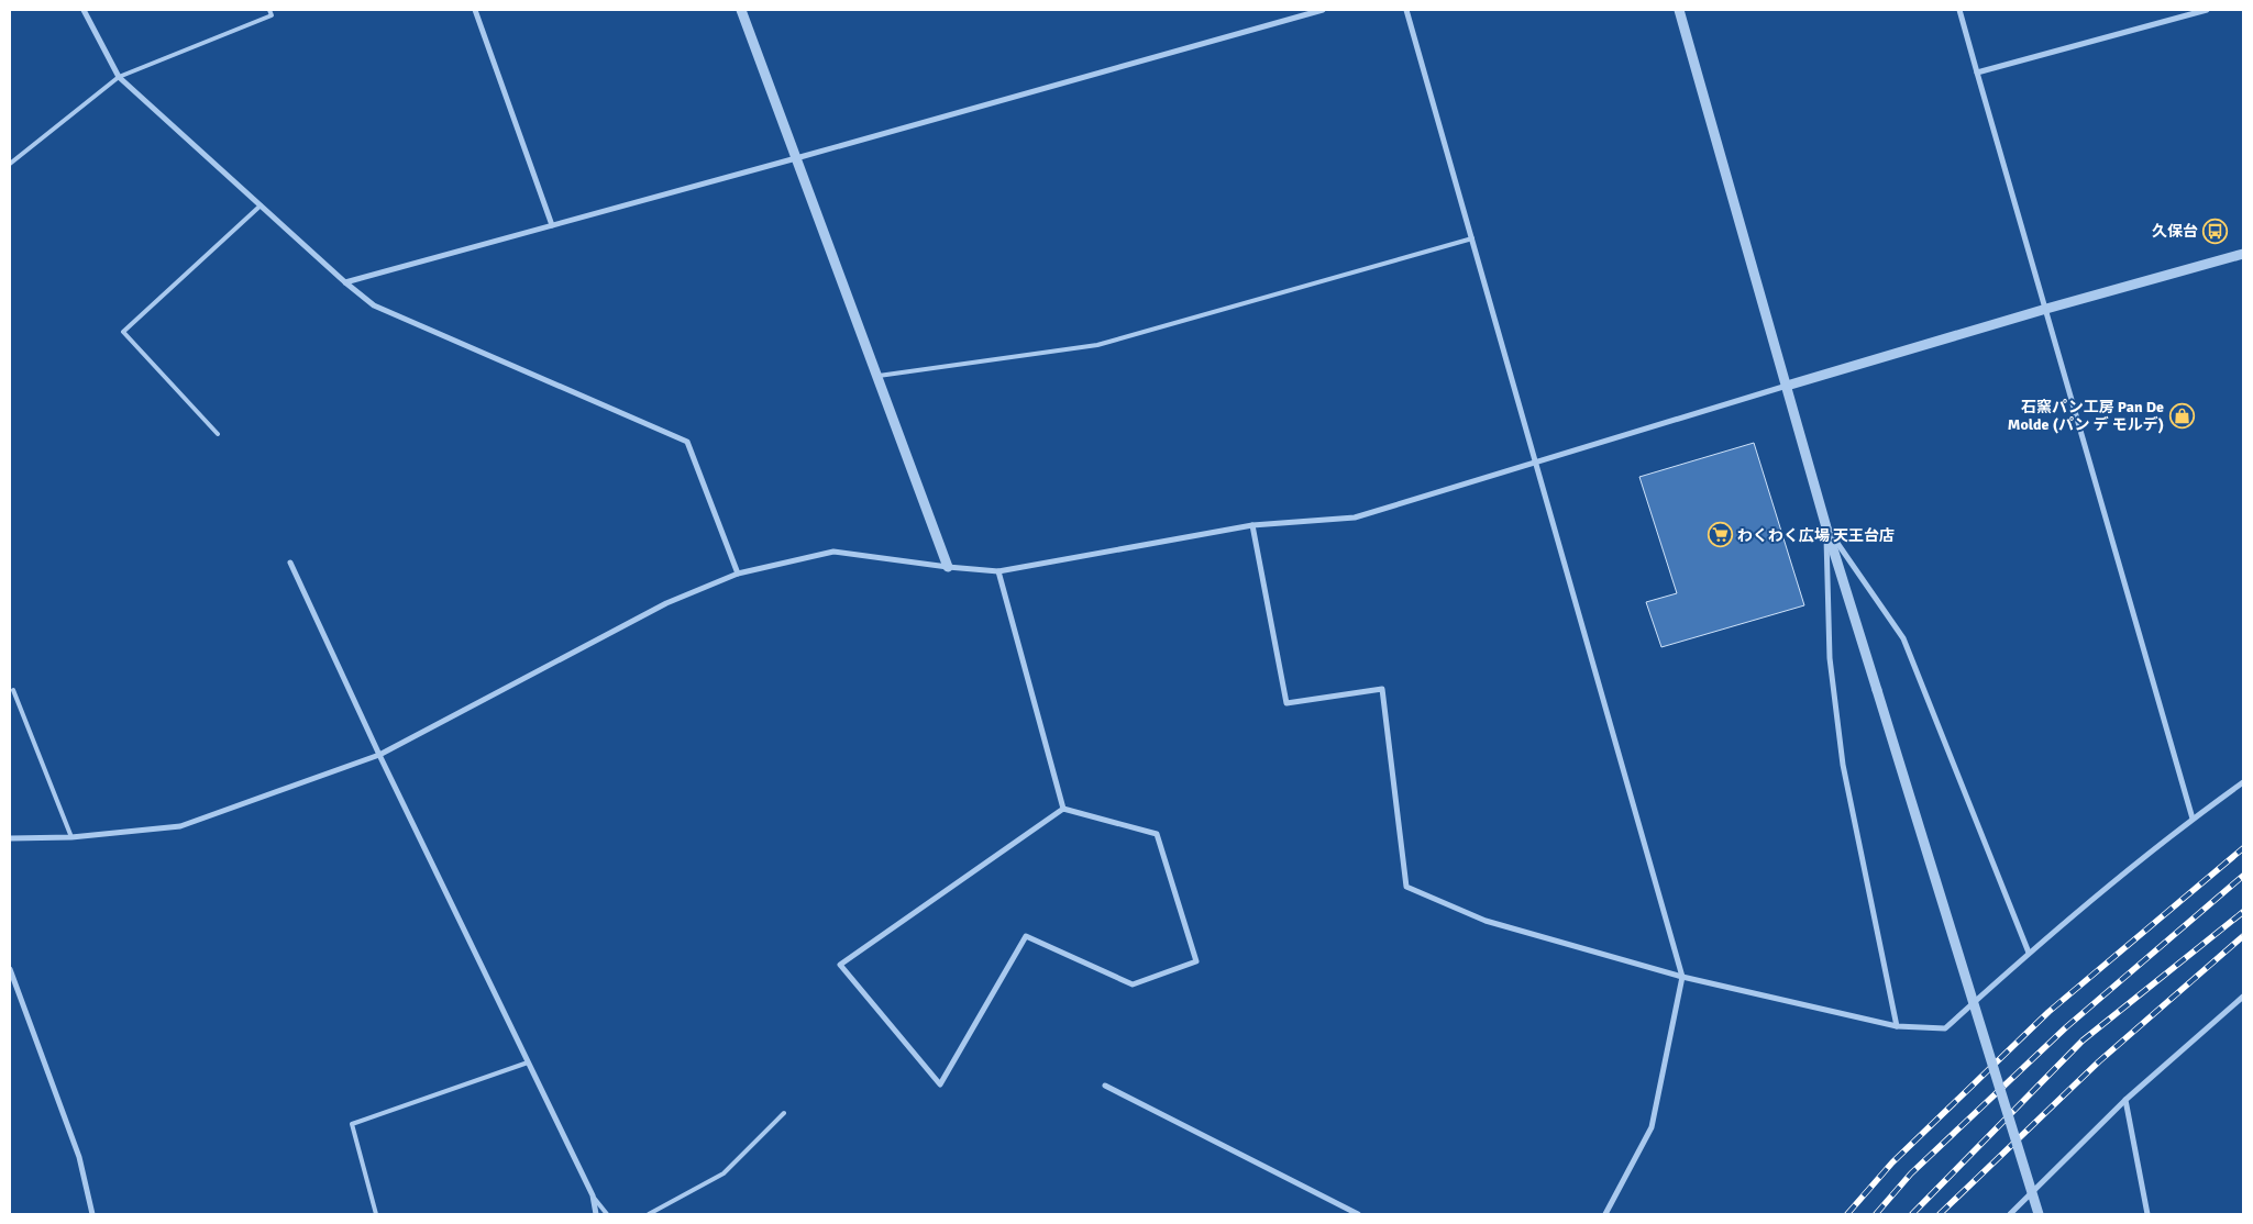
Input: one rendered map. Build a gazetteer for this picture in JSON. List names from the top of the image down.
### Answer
{
  "places": {
    "bus stop": ["久保台"],
    "shop": ["石窯パン工房 Pan De Molde (パン デ モルデ)"],
    "supermarket": ["わくわく広場 天王台店"]
  }
}
